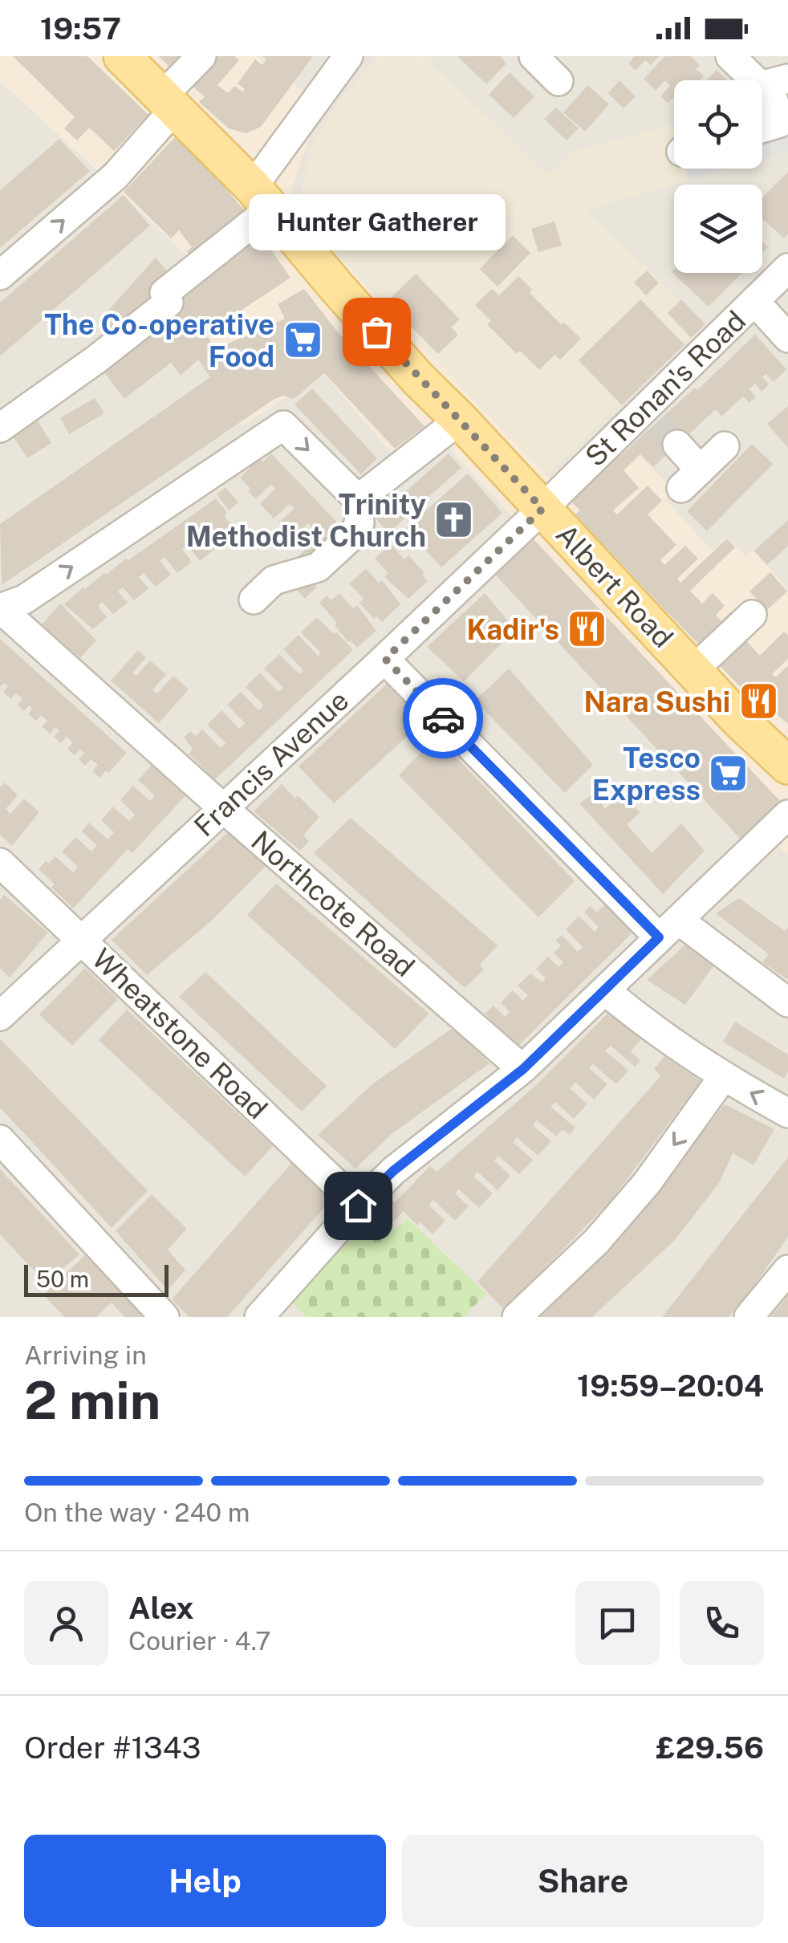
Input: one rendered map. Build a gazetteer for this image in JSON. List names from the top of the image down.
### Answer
{
  "streets": {
    "main road": ["Albert Road"],
    "street": [
      "St Ronan's Road",
      "Francis Avenue",
      "Northcote Road",
      "Wheatstone Road"
    ]
  },
  "crossings": [
    ["St Ronan's Road", "Albert Road"],
    ["St Ronan's Road", "Francis Avenue"],
    ["Albert Road", "Francis Avenue"],
    ["Francis Avenue", "Northcote Road"],
    ["Francis Avenue", "Wheatstone Road"]
  ],
  "places": {
    "other": ["Hunter Gatherer"],
    "supermarket": ["The Co-operative Food", "Tesco Express"],
    "church": ["Trinity Methodist Church"],
    "restaurant": ["Kadir's", "Nara Sushi"]
  },
  "scale_bar": "50 m",
  "page": {
    "status": "19:57",
    "bubble": "Hunter Gatherer",
    "scale": "50 m",
    "heading": ["2 min", "Arriving in", "19:59–20:04"],
    "panel": [
      "Alex",
      "Courier · 4.7",
      "Order #1343",
      "£29.56"
    ],
    "bar": "On the way · 240 m",
    "buttons": ["Help", "Share"]
  }
}
